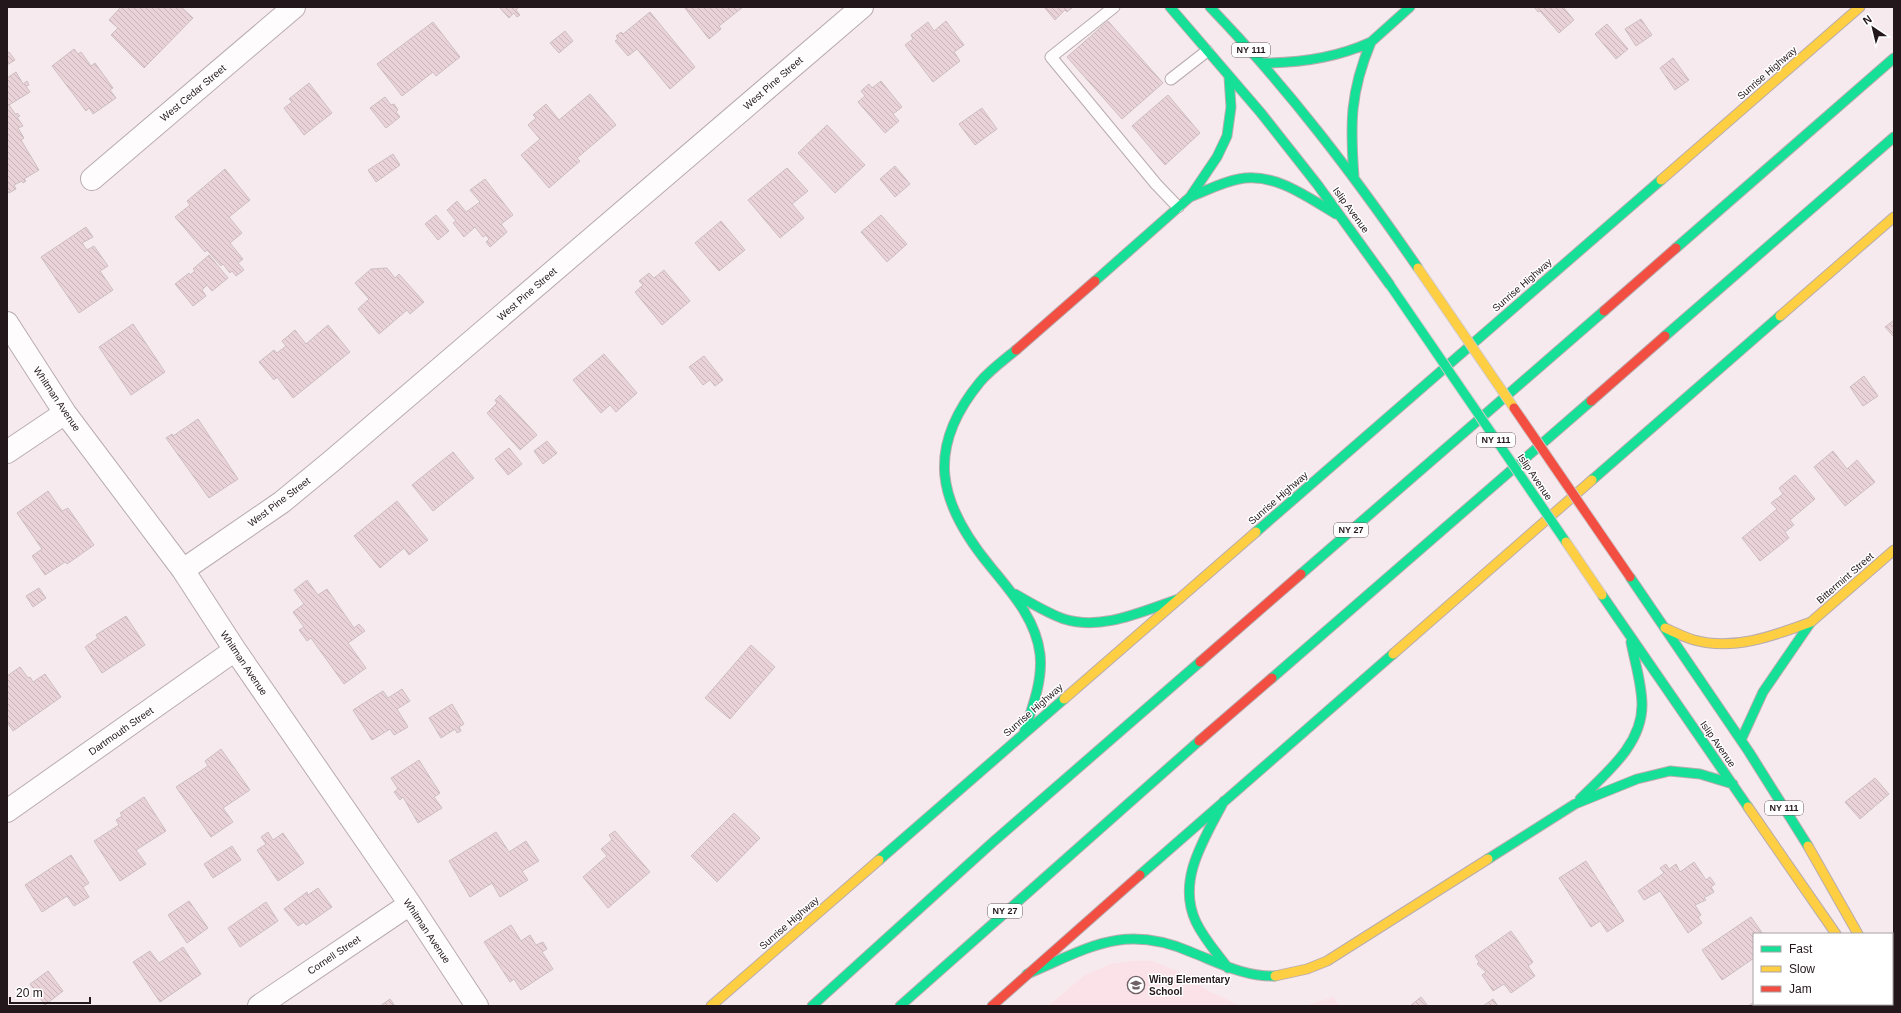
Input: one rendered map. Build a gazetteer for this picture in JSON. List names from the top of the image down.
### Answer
{
  "streets": {
    "main road": [
      "NY 111",
      "Sunrise Highway",
      "Islip Avenue",
      "NY 27",
      "Bittermint Street"
    ],
    "street": [
      "West Pine Street",
      "West Cedar Street",
      "Whitman Avenue",
      "Dartmouth Street",
      "Cornell Street"
    ]
  },
  "crossings": [
    ["West Pine Street", "Whitman Avenue"],
    ["Whitman Avenue", "Dartmouth Street"],
    ["Whitman Avenue", "Cornell Street"]
  ],
  "places": {
    "school or university": ["Wing Elementary School"]
  },
  "legend": ["Fast", "Slow", "Jam"],
  "scale_bar": "20 m",
  "north": "top left"
}
